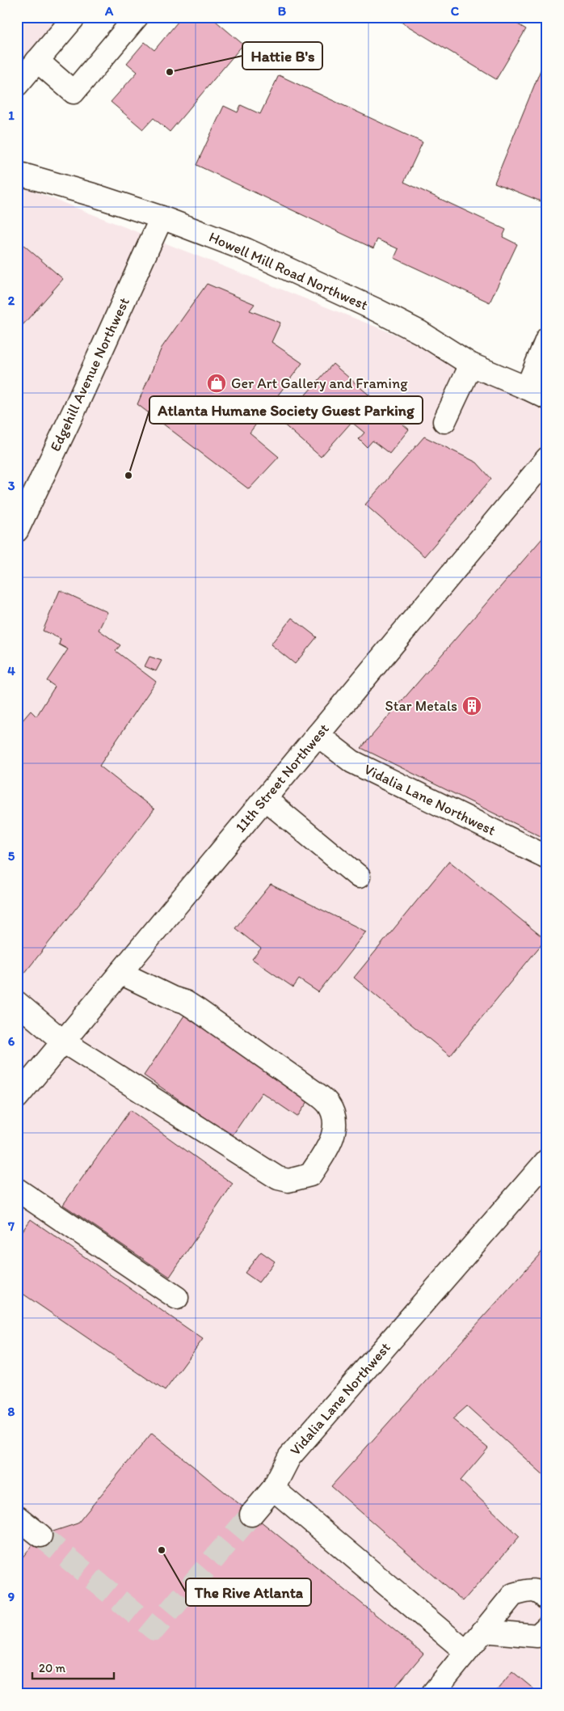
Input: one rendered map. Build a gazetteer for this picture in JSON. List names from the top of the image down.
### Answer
{
  "streets": {
    "street": [
      "Howell Mill Road Northwest",
      "Edgehill Avenue Northwest",
      "11th Street Northwest",
      "Vidalia Lane Northwest"
    ]
  },
  "crossings": [
    ["Howell Mill Road Northwest", "Edgehill Avenue Northwest"],
    ["11th Street Northwest", "Vidalia Lane Northwest"]
  ],
  "places": {
    "other": ["Hattie B's", "Atlanta Humane Society Guest Parking", "The Rive Atlanta"],
    "shop": ["Ger Art Gallery and Framing"],
    "building": ["Star Metals"]
  },
  "scale_bar": "20 m",
  "grid": {
    "columns": ["A", "B", "C"],
    "rows": [
      "1",
      "2",
      "3",
      "4",
      "5",
      "6",
      "7",
      "8",
      "9"
    ]
  }
}
